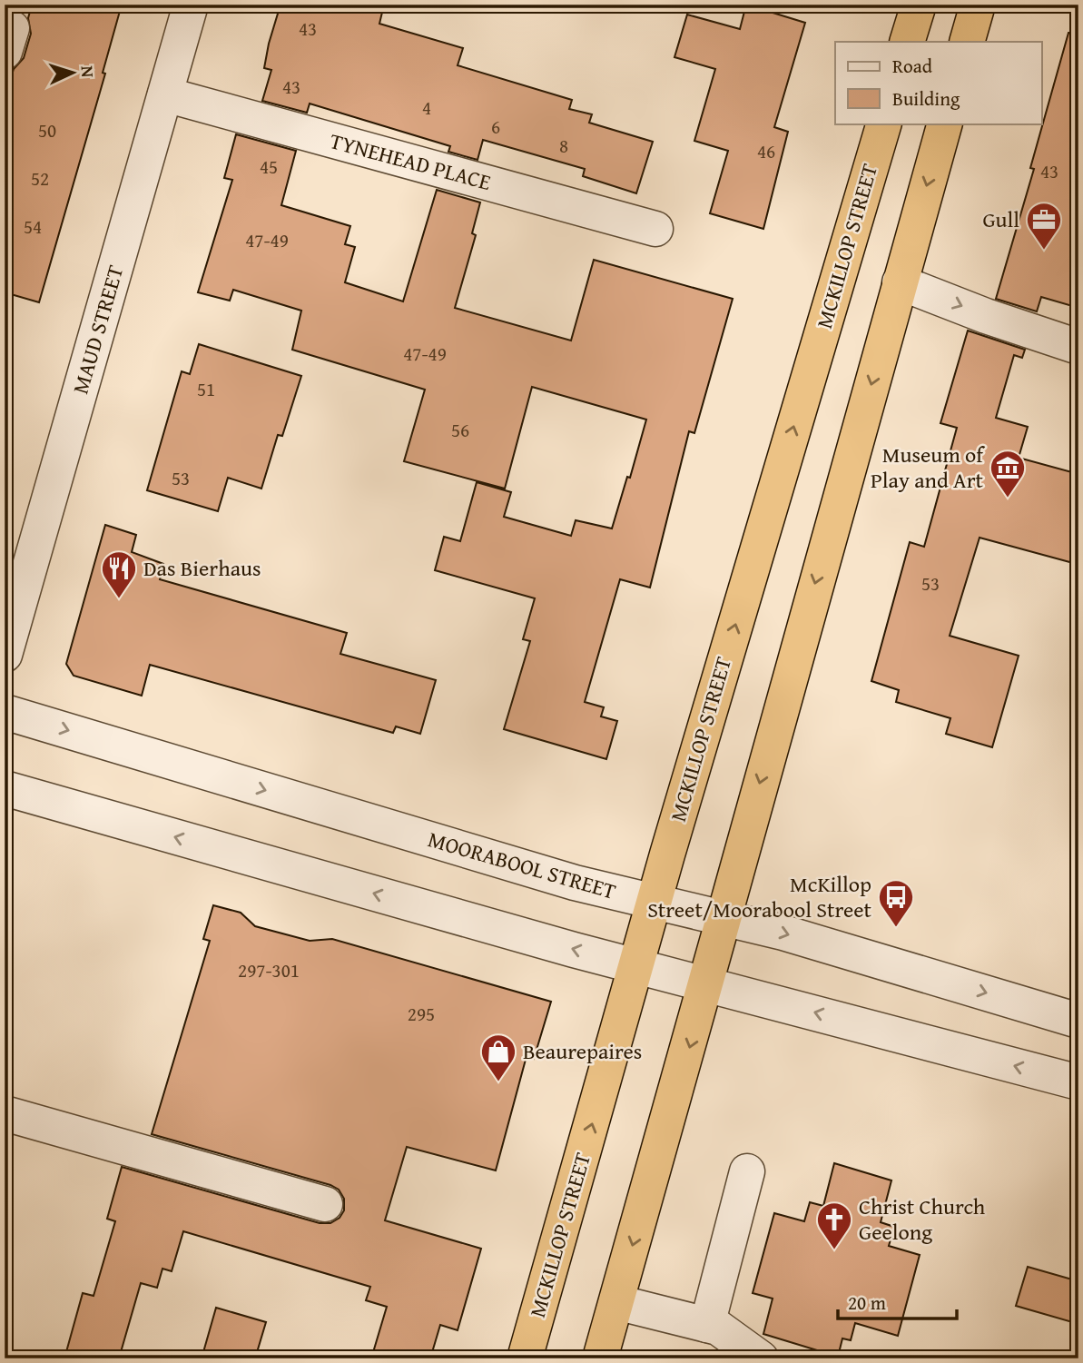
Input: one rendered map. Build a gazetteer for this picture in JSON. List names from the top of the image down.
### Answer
{
  "streets": {
    "highway": ["MCKILLOP STREET"],
    "street": ["TYNEHEAD PLACE", "MAUD STREET", "MOORABOOL STREET"]
  },
  "crossings": [
    ["TYNEHEAD PLACE", "MAUD STREET"],
    ["MCKILLOP STREET", "MOORABOOL STREET"]
  ],
  "places": {
    "office": ["Gull"],
    "museum": ["Museum of Play and Art"],
    "restaurant": ["Das Bierhaus"],
    "bus stop": ["McKillop Street/Moorabool Street"],
    "shop": ["Beaurepaires"],
    "church": ["Christ Church Geelong"]
  },
  "house_numbers": [
    "43",
    "43",
    "4",
    "6",
    "50",
    "8",
    "46",
    "45",
    "43",
    "52",
    "54",
    "47-49",
    "47-49",
    "51",
    "56",
    "53",
    "53",
    "297-301",
    "295"
  ],
  "legend": ["Road", "Building"],
  "scale_bar": "20 m",
  "north": "right"
}
